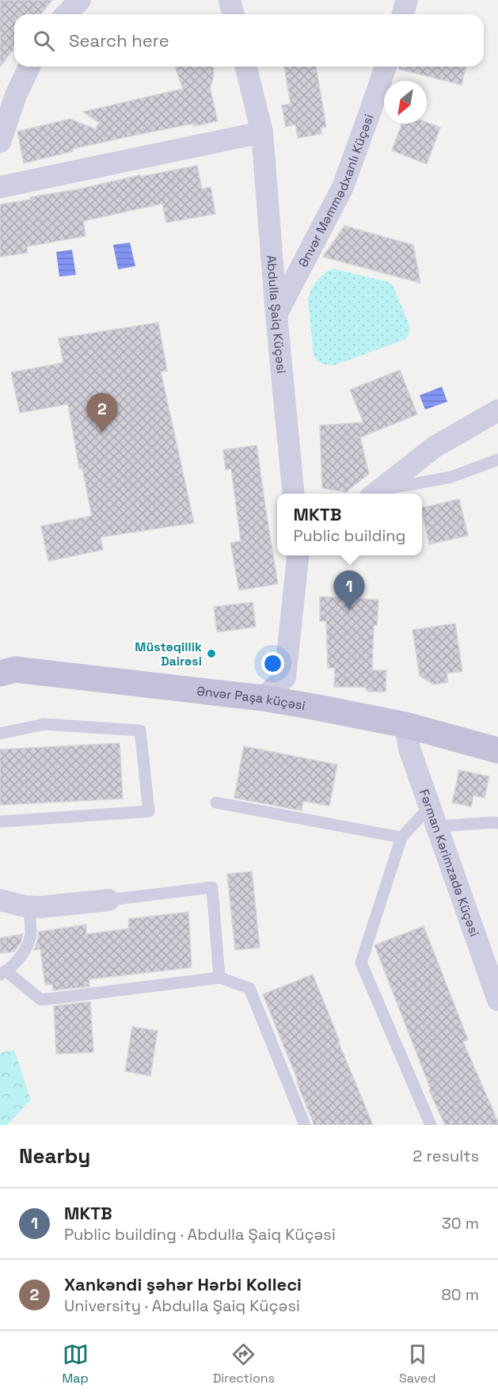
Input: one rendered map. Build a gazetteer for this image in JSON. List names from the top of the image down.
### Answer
{
  "streets": {
    "street": [
      "Ənvər Məmmədxanlı Küçəsi",
      "Abdulla Şaiq Küçəsi",
      "Ənvər Paşa küçəsi",
      "Fərman Kərimzadə Küçəsi"
    ]
  },
  "crossings": [
    ["Ənvər Məmmədxanlı Küçəsi", "Abdulla Şaiq Küçəsi"],
    ["Ənvər Paşa küçəsi", "Fərman Kərimzadə Küçəsi"]
  ],
  "places": ["Müstəqillik Dairəsi"],
  "north": "bottom left",
  "page": {
    "search": "Search here",
    "pins": ["2", "1"],
    "popup": ["MKTB", "Public building"],
    "heading": ["Nearby", "2 results"],
    "list": [
      {
        "mark": "1",
        "name": "MKTB",
        "note": "Public building · Abdulla Şaiq Küçəsi",
        "value": "30 m"
      },
      {
        "mark": "2",
        "name": "Xankəndi şəhər Hərbi Kolleci",
        "note": "University · Abdulla Şaiq Küçəsi",
        "value": "80 m"
      }
    ],
    "nav": ["Map", "Directions", "Saved"]
  }
}
